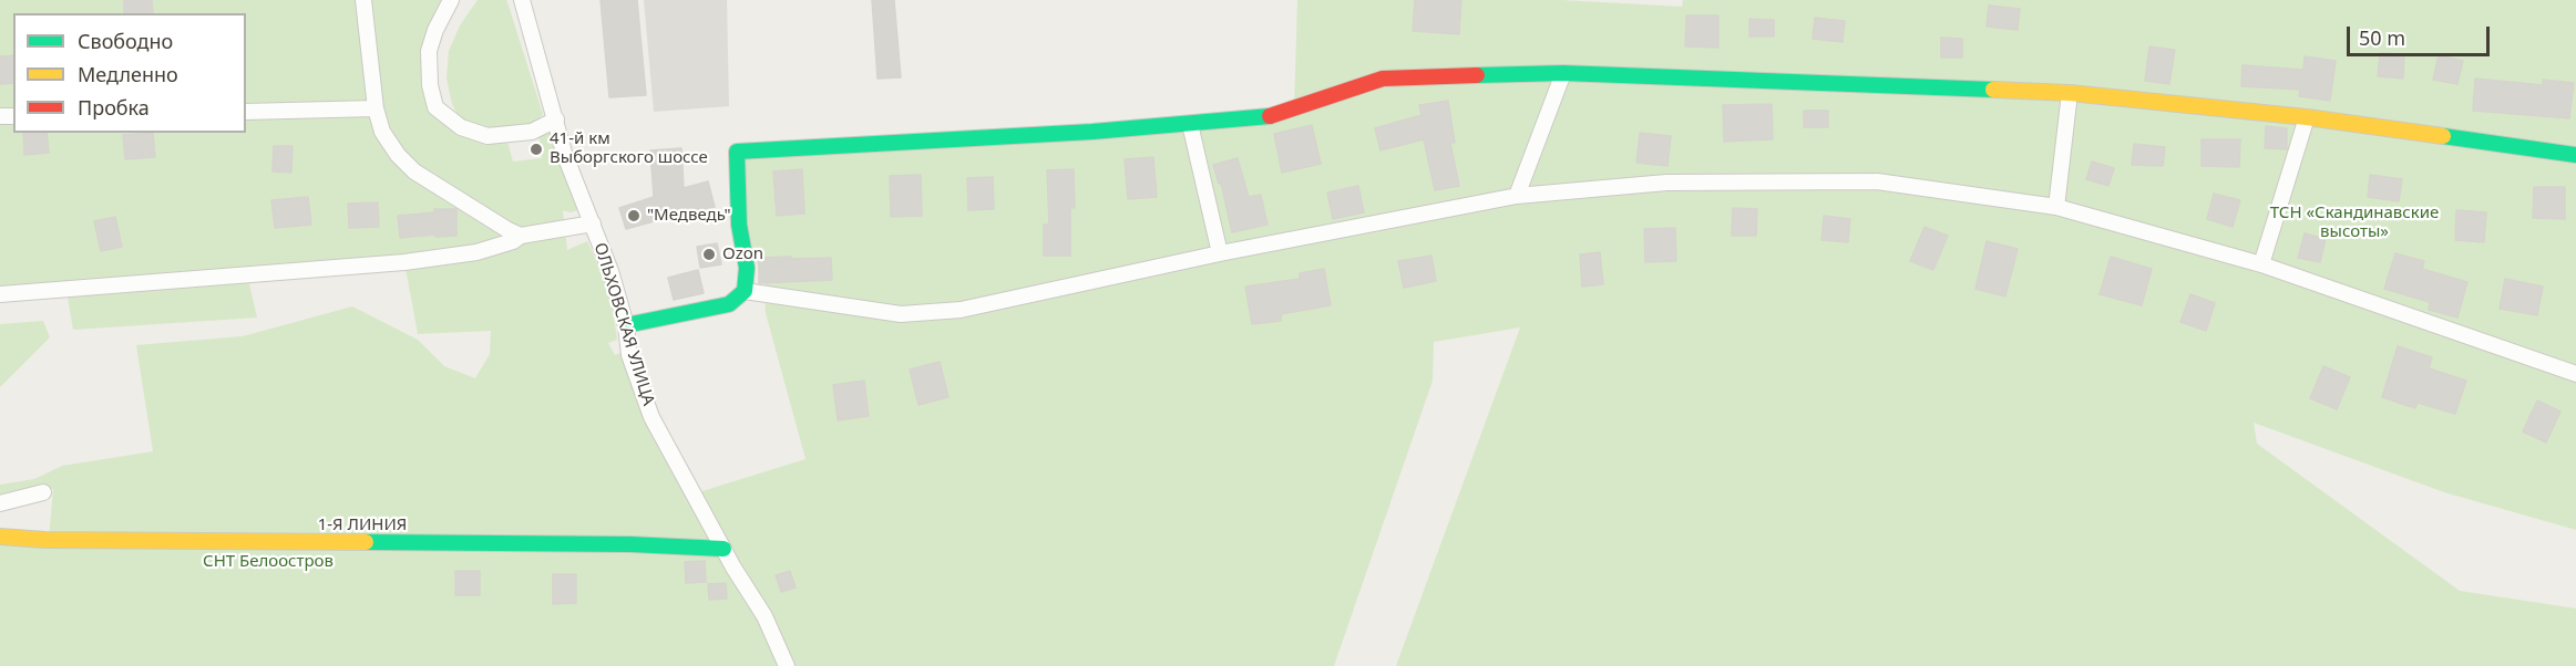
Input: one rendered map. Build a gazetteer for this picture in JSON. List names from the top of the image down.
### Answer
{
  "streets": {
    "street": ["ОЛЬХОВСКАЯ УЛИЦА", "1-Я ЛИНИЯ"]
  },
  "crossings": [
    ["ОЛЬХОВСКАЯ УЛИЦА", "1-Я ЛИНИЯ"]
  ],
  "parks": ["ТСН «Скандинавские высоты»", "СНТ Белоостров"],
  "places": ["41-й км Выборгского шоссе", "\"Медведь\"", "Ozon"],
  "legend": ["Свободно", "Медленно", "Пробка"],
  "scale_bar": "50 m"
}
